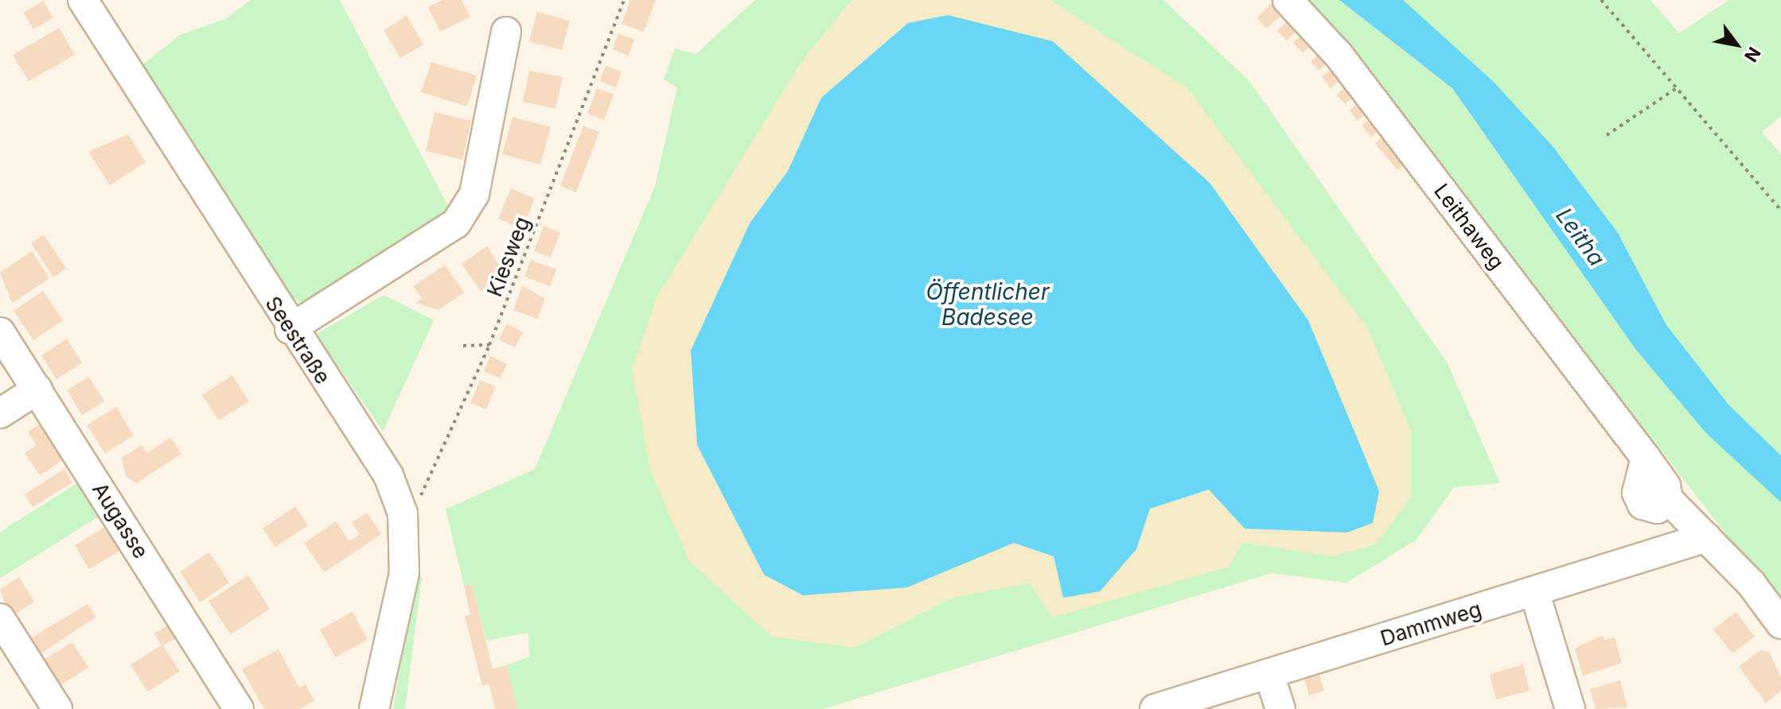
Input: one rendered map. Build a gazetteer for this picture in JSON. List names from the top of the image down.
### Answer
{
  "streets": {
    "street": [
      "Leithaweg",
      "Seestraße",
      "Augasse",
      "Dammweg"
    ],
    "path": ["Kiesweg"]
  },
  "crossings": [
    ["Leithaweg", "Dammweg"],
    ["Kiesweg", "Seestraße"]
  ],
  "water": ["Leitha", "Öffentlicher Badesee"],
  "north": "bottom right"
}
